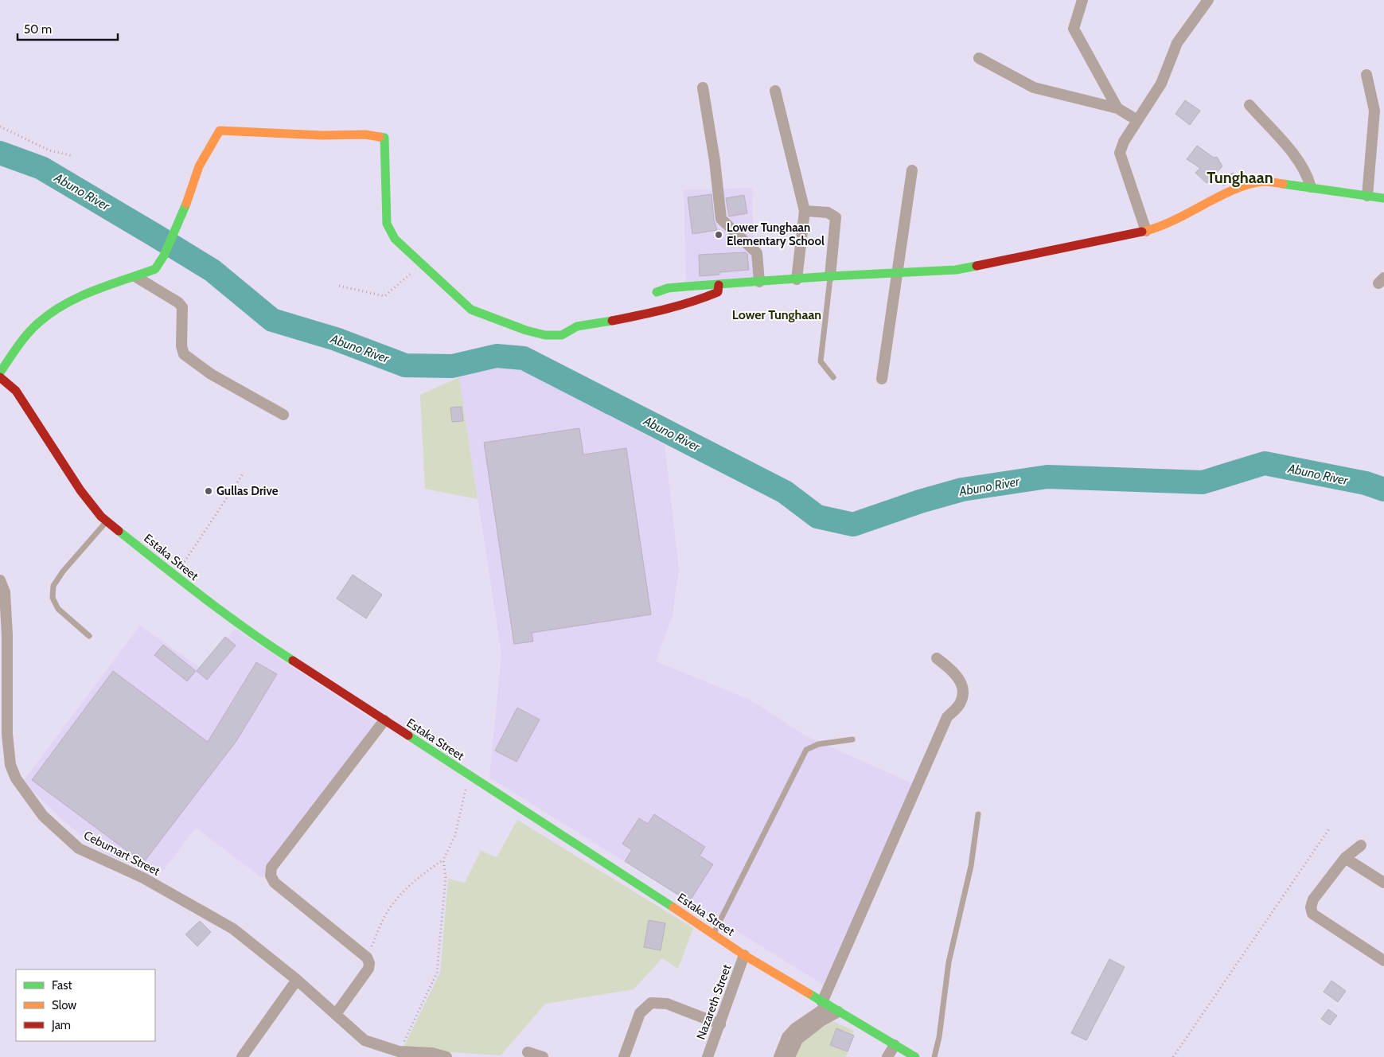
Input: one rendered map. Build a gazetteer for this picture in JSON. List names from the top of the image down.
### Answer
{
  "streets": {
    "street": ["Estaka Street", "Cebumart Street", "Nazareth Street"]
  },
  "crossings": [
    ["Estaka Street", "Nazareth Street"]
  ],
  "districts": ["Tunghaan", "Lower Tunghaan"],
  "water": ["Abuno River"],
  "places": ["Lower Tunghaan Elementary School", "Gullas Drive"],
  "legend": ["Fast", "Slow", "Jam"],
  "scale_bar": "50 m"
}
